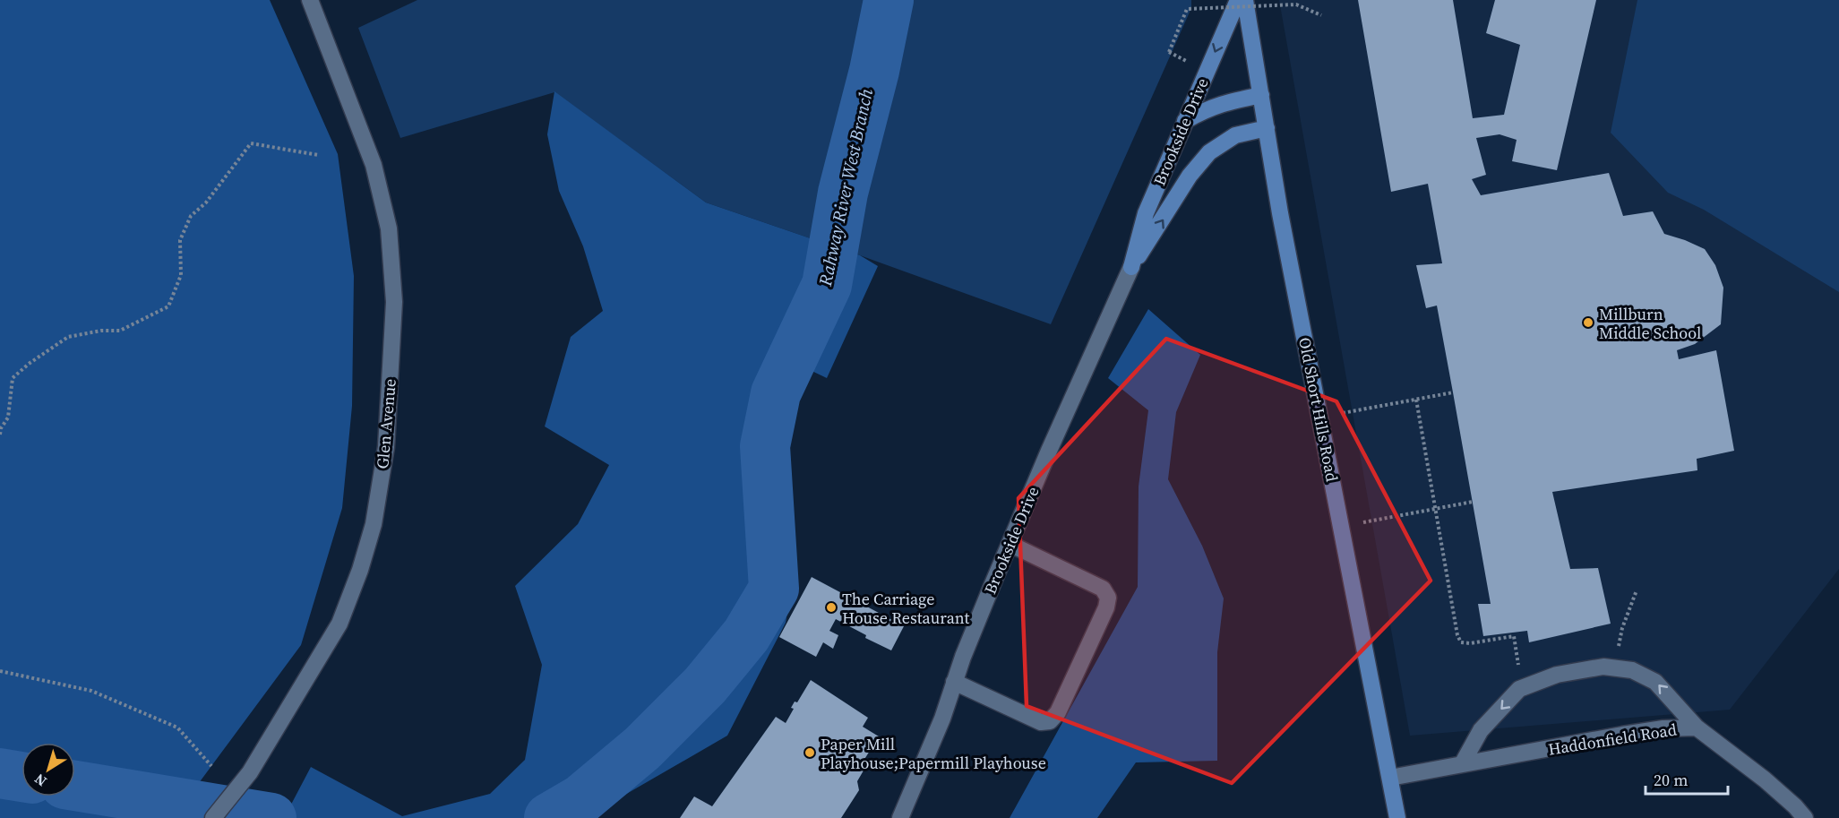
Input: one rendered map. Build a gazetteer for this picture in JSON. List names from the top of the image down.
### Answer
{
  "streets": {
    "main road": ["Brookside Drive", "Old Short Hills Road"],
    "street": ["Glen Avenue", "Haddonfield Road"]
  },
  "crossings": [
    ["Brookside Drive", "Old Short Hills Road"],
    ["Old Short Hills Road", "Haddonfield Road"]
  ],
  "water": ["Rahway River West Branch"],
  "places": ["Millburn Middle School", "The Carriage House Restaurant", "Paper Mill Playhouse;Papermill Playhouse"],
  "scale_bar": "20 m",
  "north": "bottom left"
}
